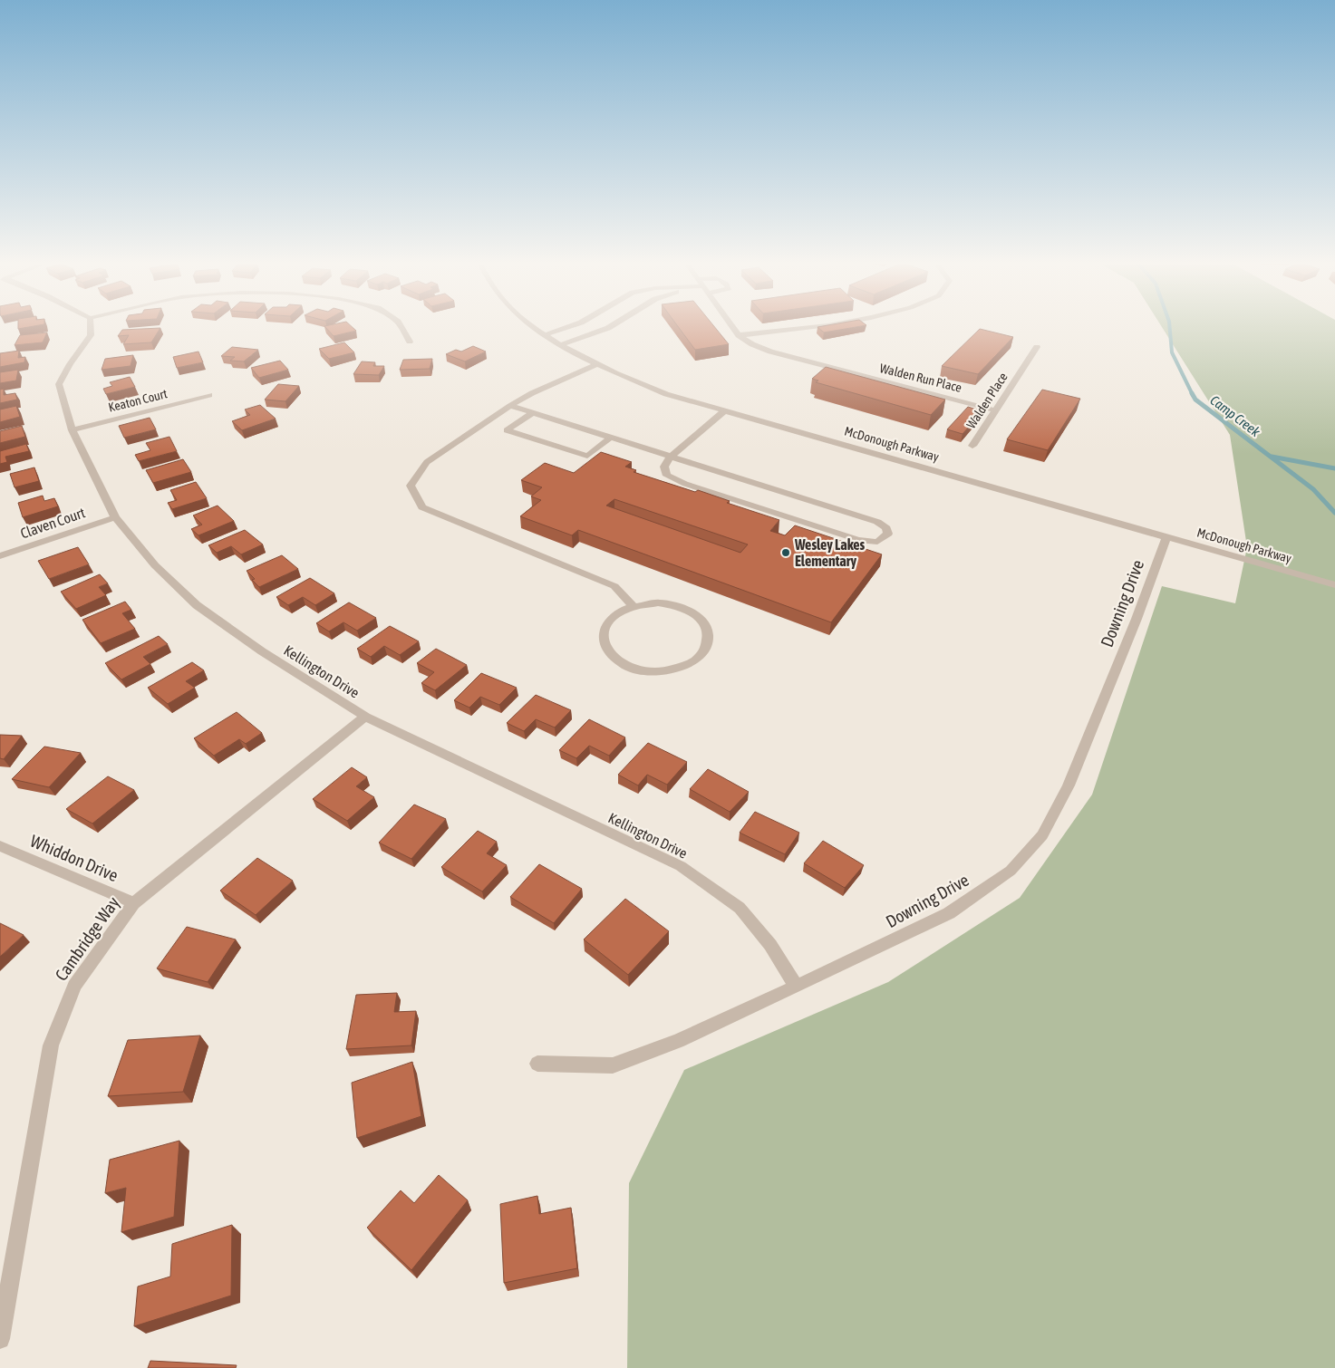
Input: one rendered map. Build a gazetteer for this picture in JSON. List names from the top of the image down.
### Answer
{
  "streets": {
    "street": [
      "Walden Run Place",
      "Keaton Court",
      "Walden Place",
      "McDonough Parkway",
      "Claven Court",
      "Downing Drive",
      "Kellington Drive",
      "Whiddon Drive",
      "Cambridge Way"
    ]
  },
  "crossings": [
    ["Walden Run Place", "Walden Place"],
    ["Keaton Court", "Kellington Drive"],
    ["McDonough Parkway", "Downing Drive"],
    ["Claven Court", "Kellington Drive"],
    ["Downing Drive", "Kellington Drive"],
    ["Kellington Drive", "Cambridge Way"],
    ["Whiddon Drive", "Cambridge Way"]
  ],
  "water": ["Camp Creek"],
  "places": ["Wesley Lakes Elementary"]
}
